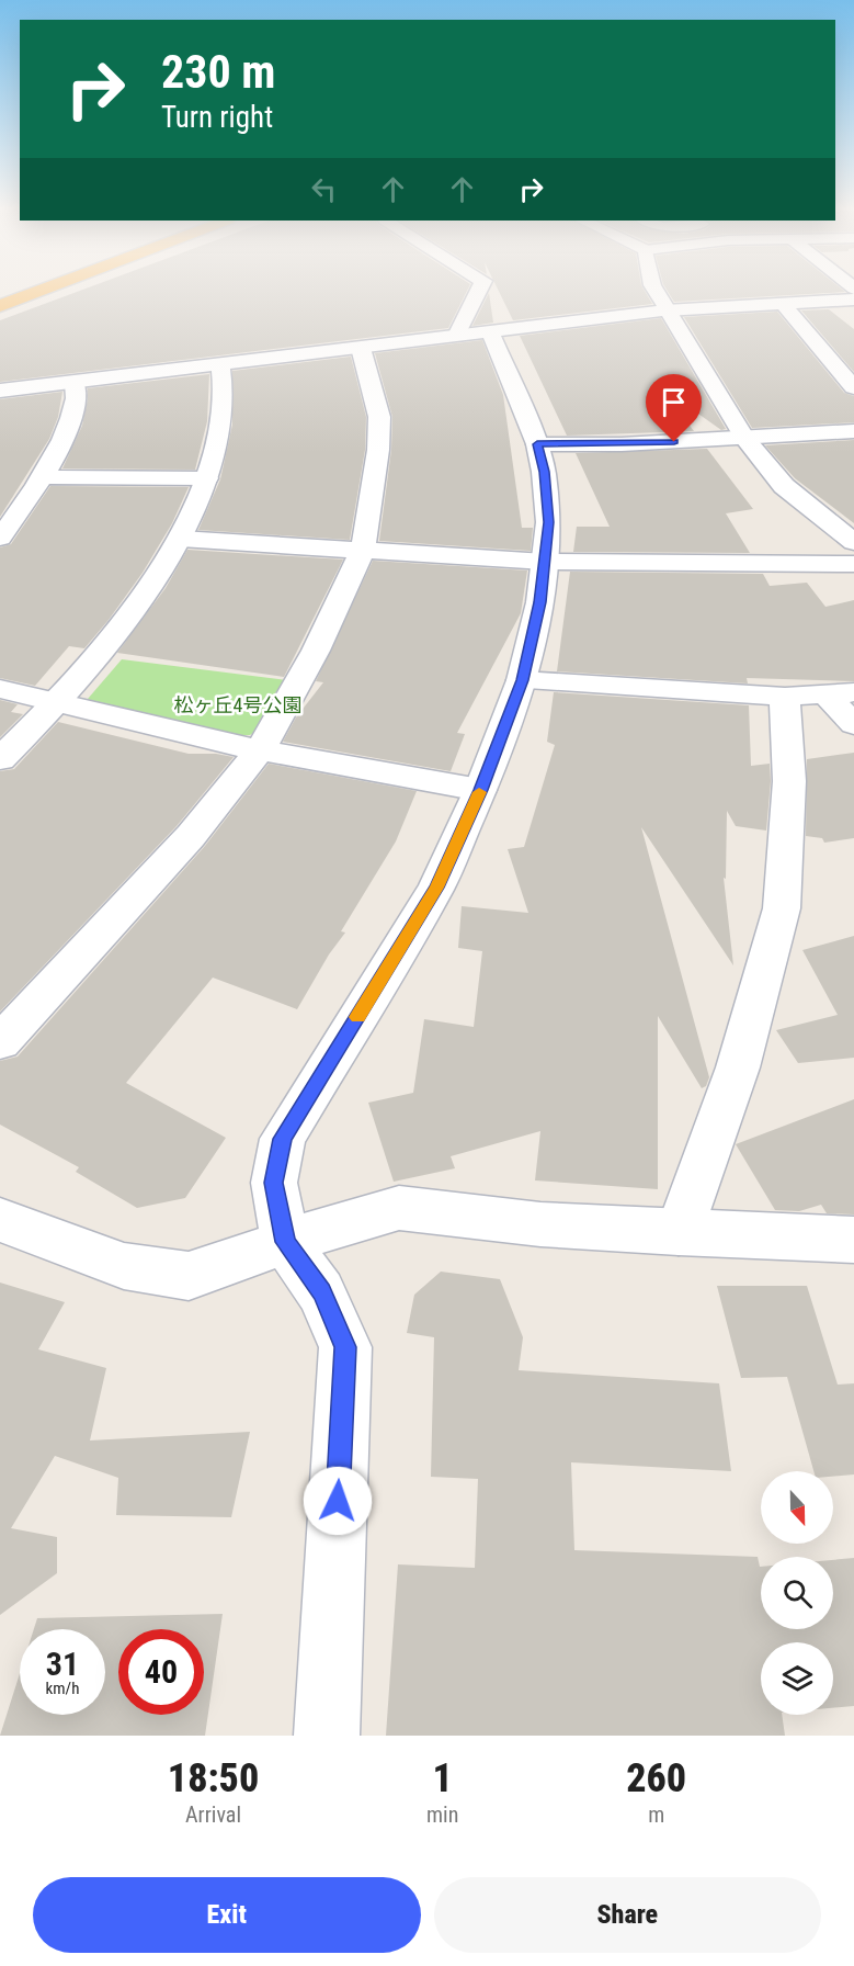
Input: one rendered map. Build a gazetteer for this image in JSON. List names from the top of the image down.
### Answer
{
  "parks": ["松ヶ丘4号公園"],
  "north": "bottom",
  "page": {
    "turn": ["230 m", "Turn right"],
    "speed": "31 km/h",
    "limit": "40",
    "eta": [
      "18:50",
      "Arrival",
      "1",
      "min",
      "260",
      "m"
    ],
    "buttons": ["Exit", "Share"]
  }
}
